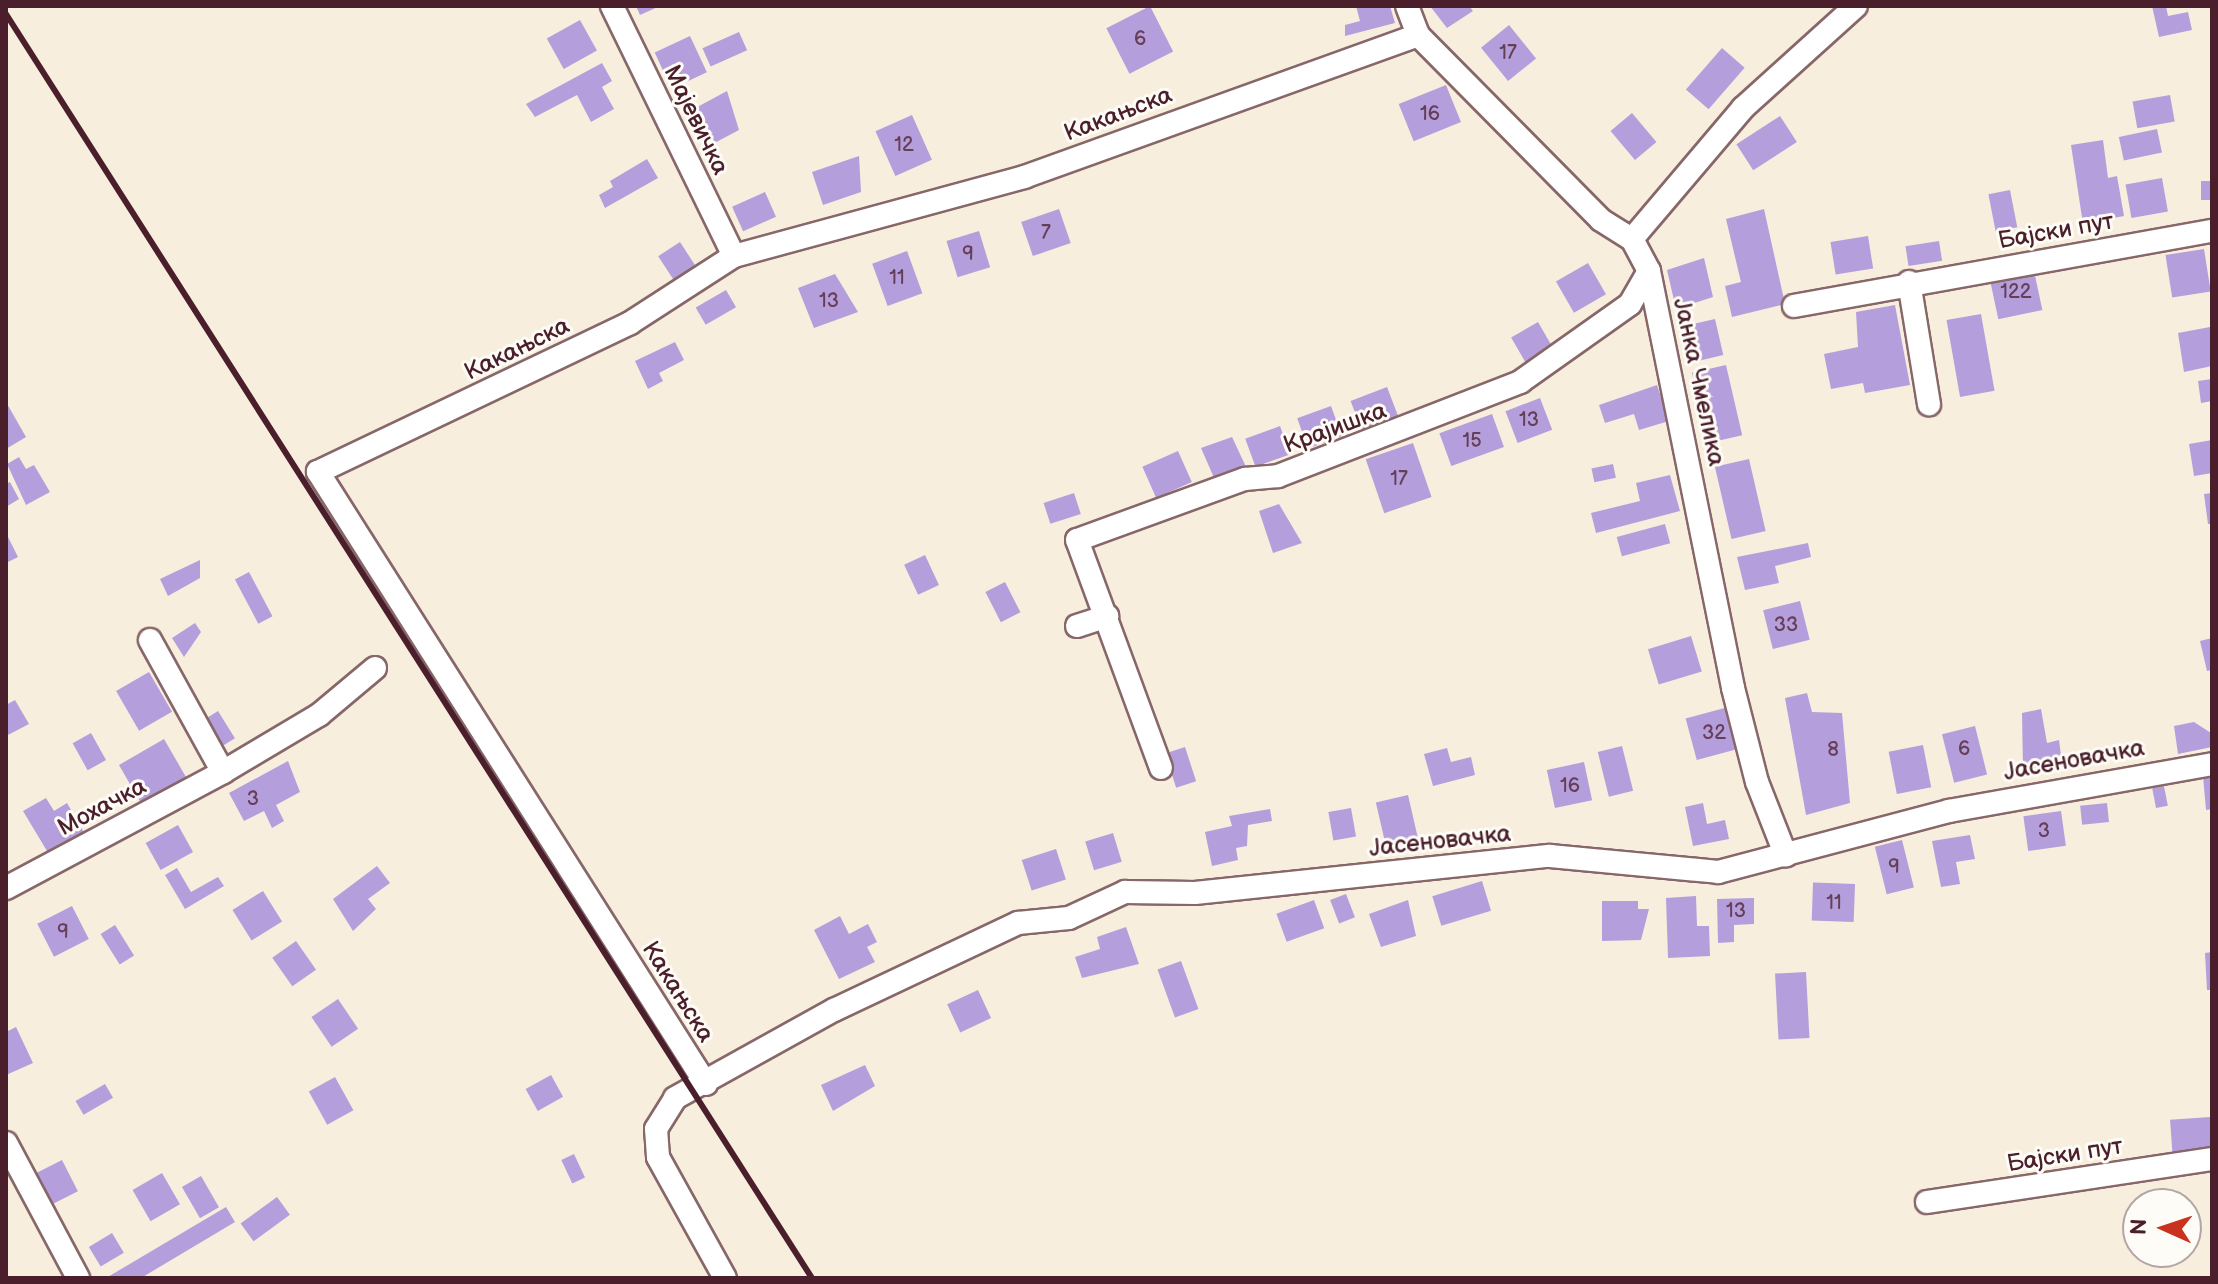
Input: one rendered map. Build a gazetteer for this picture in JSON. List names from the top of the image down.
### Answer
{
  "streets": {
    "street": [
      "Какањска",
      "Мајевичка",
      "Бајски пут",
      "Јанка Чмелика",
      "Крајишка",
      "Јасеновачка",
      "Мохачка"
    ]
  },
  "crossings": [
    ["Какањска", "Мајевичка"],
    ["Какањска", "Јанка Чмелика"],
    ["Какањска", "Јасеновачка"],
    ["Јанка Чмелика", "Крајишка"],
    ["Јанка Чмелика", "Јасеновачка"]
  ],
  "house_numbers": [
    "6",
    "17",
    "16",
    "12",
    "7",
    "9",
    "11",
    "122",
    "13",
    "13",
    "15",
    "17",
    "33",
    "32",
    "6",
    "8",
    "16",
    "3",
    "3",
    "9",
    "11",
    "13",
    "9"
  ],
  "north": "left"
}
